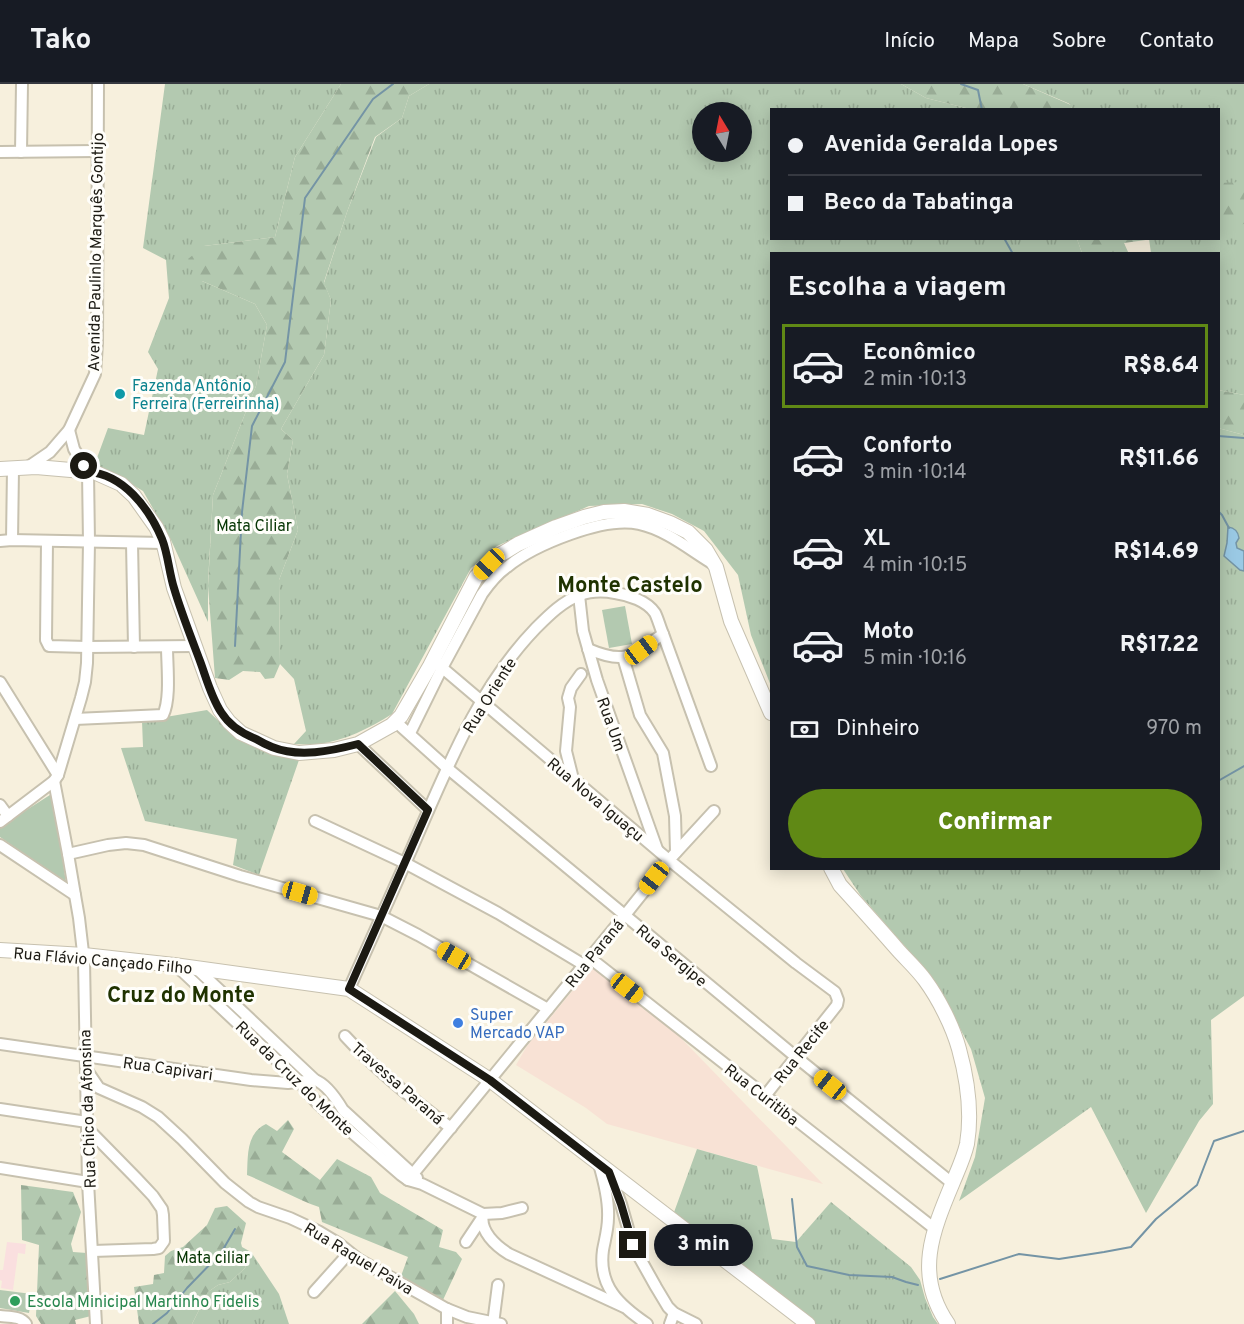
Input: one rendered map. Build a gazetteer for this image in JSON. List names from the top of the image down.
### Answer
{
  "streets": {
    "main road": ["Rua Flávio Cançado Filho"],
    "street": [
      "Avenida Paulinlo Marquês Gontijo",
      "Rua Oriente",
      "Rua Um",
      "Rua Nova Iguaçu",
      "Rua Paraná",
      "Rua Sergipe",
      "Rua Recife",
      "Rua Capivari",
      "Rua da Cruz do Monte",
      "Travessa Paraná",
      "Rua Curitiba",
      "Rua Chico da Afonsina",
      "Rua Raquel Paiva"
    ]
  },
  "crossings": [
    ["Rua Oriente", "Rua Um"],
    ["Rua Oriente", "Rua Nova Iguaçu"],
    ["Rua Oriente", "Rua Sergipe"],
    ["Rua Oriente", "Rua Flávio Cançado Filho"],
    ["Rua Oriente", "Rua Curitiba"],
    ["Rua Um", "Rua Nova Iguaçu"],
    ["Rua Nova Iguaçu", "Rua Paraná"],
    ["Rua Nova Iguaçu", "Rua Recife"],
    ["Rua Paraná", "Rua Sergipe"],
    ["Rua Paraná", "Rua da Cruz do Monte"],
    ["Rua Paraná", "Travessa Paraná"],
    ["Rua Paraná", "Rua Curitiba"],
    ["Rua Sergipe", "Rua Recife"],
    ["Rua Flávio Cançado Filho", "Rua da Cruz do Monte"],
    ["Rua Flávio Cançado Filho", "Rua Chico da Afonsina"],
    ["Rua Recife", "Rua Curitiba"],
    ["Rua Capivari", "Rua da Cruz do Monte"],
    ["Rua Capivari", "Rua Chico da Afonsina"],
    ["Rua Chico da Afonsina", "Rua Raquel Paiva"]
  ],
  "districts": ["Monte Castelo", "Cruz do Monte"],
  "parks": ["Mata Ciliar", "Mata ciliar"],
  "places": ["Fazenda Antônio Ferreira (Ferreirinha)", "Super Mercado VAP", "Escola Minicipal Martinho Fidelis"],
  "north": "top",
  "page": {
    "header": "Tako",
    "nav": [
      "Início",
      "Mapa",
      "Sobre",
      "Contato"
    ],
    "banner": ["Avenida Geralda Lopes", "Beco da Tabatinga"],
    "heading": "Escolha a viagem",
    "list": [
      {
        "name": "Econômico",
        "note": "2 min · 10:13",
        "value": "R$8.64"
      },
      {
        "name": "Conforto",
        "note": "3 min · 10:14",
        "value": "R$11.66"
      },
      {
        "name": "XL",
        "note": "4 min · 10:15",
        "value": "R$14.69"
      },
      {
        "name": "Moto",
        "note": "5 min · 10:16",
        "value": "R$17.22"
      }
    ],
    "pay": ["Dinheiro", "970 m"],
    "buttons": "Confirmar",
    "bubble": "3 min"
  }
}
